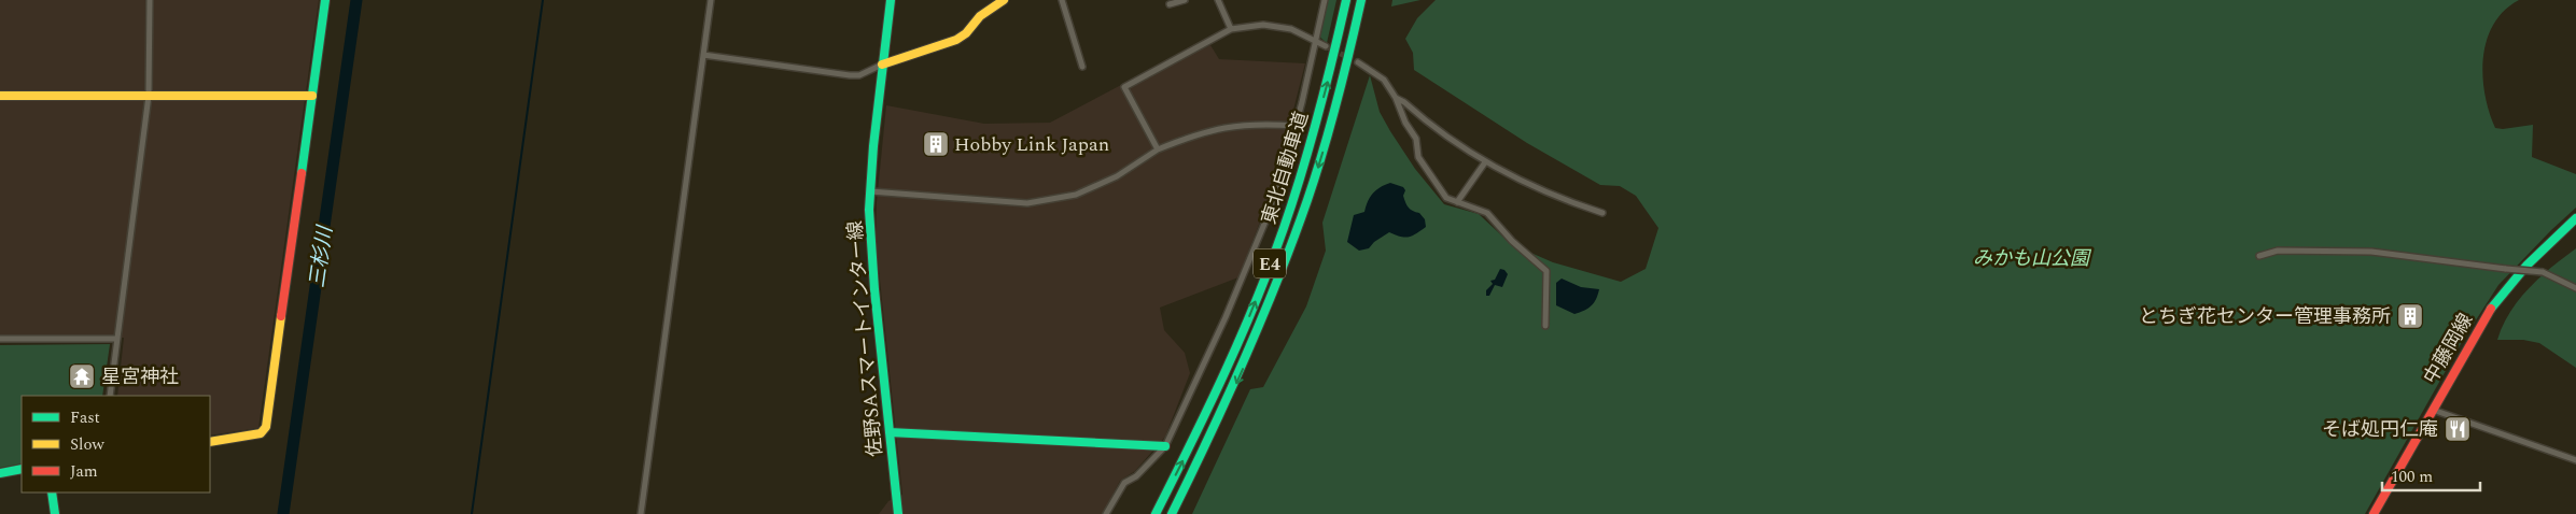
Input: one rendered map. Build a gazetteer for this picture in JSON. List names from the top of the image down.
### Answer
{
  "streets": {
    "main road": [
      "東北自動車道",
      "E4",
      "佐野SAスマートインター線",
      "中藤岡線"
    ]
  },
  "water": ["三杉川"],
  "parks": ["みかも山公園"],
  "places": {
    "building": ["Hobby Link Japan", "とちぎ花センター管理事務所"],
    "temple": ["星宮神社"],
    "restaurant": ["そば処円仁庵"]
  },
  "legend": ["Fast", "Slow", "Jam"],
  "scale_bar": "100 m"
}
